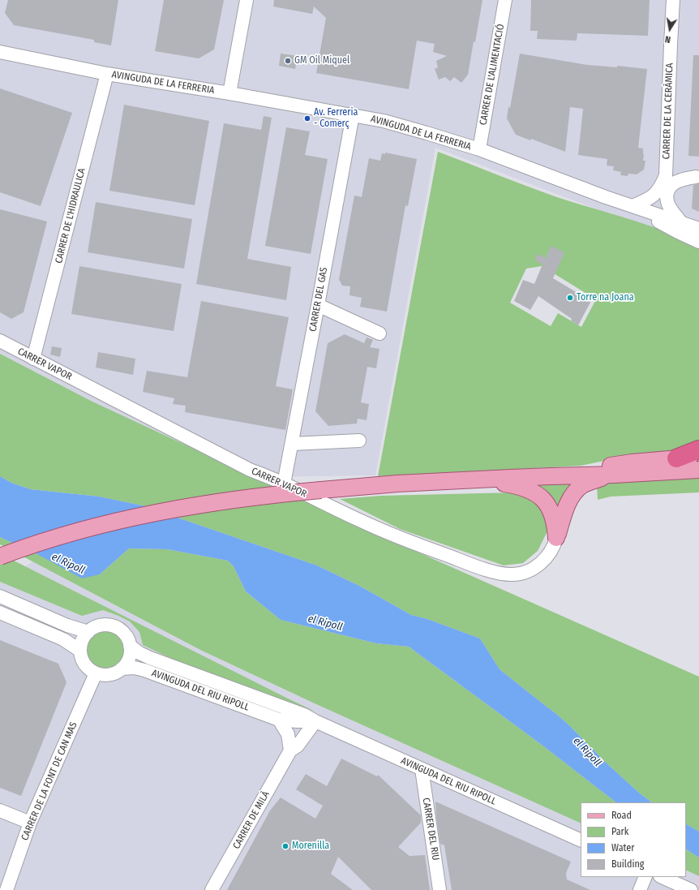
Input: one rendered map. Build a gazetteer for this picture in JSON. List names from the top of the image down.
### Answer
{
  "streets": {
    "street": [
      "CARRER DE L'ALIMENTACIÓ",
      "AVINGUDA DE LA FERRERIA",
      "CARRER DE LA CERÀMICA",
      "CARRER DE L'HIDRAULICA",
      "CARRER DEL GAS",
      "CARRER VAPOR",
      "AVINGUDA DEL RIU RIPOLL",
      "CARRER DE LA FONT DE CAN MAS",
      "CARRER DE MILÀ",
      "CARRER DEL RIU"
    ]
  },
  "crossings": [
    ["CARRER DE L'ALIMENTACIÓ", "AVINGUDA DE LA FERRERIA"],
    ["AVINGUDA DE LA FERRERIA", "CARRER DE LA CERÀMICA"],
    ["AVINGUDA DE LA FERRERIA", "CARRER DE L'HIDRAULICA"],
    ["AVINGUDA DE LA FERRERIA", "CARRER DEL GAS"],
    ["CARRER DE L'HIDRAULICA", "CARRER VAPOR"],
    ["CARRER DEL GAS", "CARRER VAPOR"],
    ["AVINGUDA DEL RIU RIPOLL", "CARRER DE LA FONT DE CAN MAS"],
    ["AVINGUDA DEL RIU RIPOLL", "CARRER DE MILÀ"],
    ["AVINGUDA DEL RIU RIPOLL", "CARRER DEL RIU"]
  ],
  "water": ["el Ripoll"],
  "places": [
    "GM Oil Miquel",
    "Av. Ferreria - Comerç",
    "Torre na Joana",
    "Morenilla"
  ],
  "legend": [
    "Road",
    "Park",
    "Water",
    "Building"
  ],
  "north": "bottom"
}
